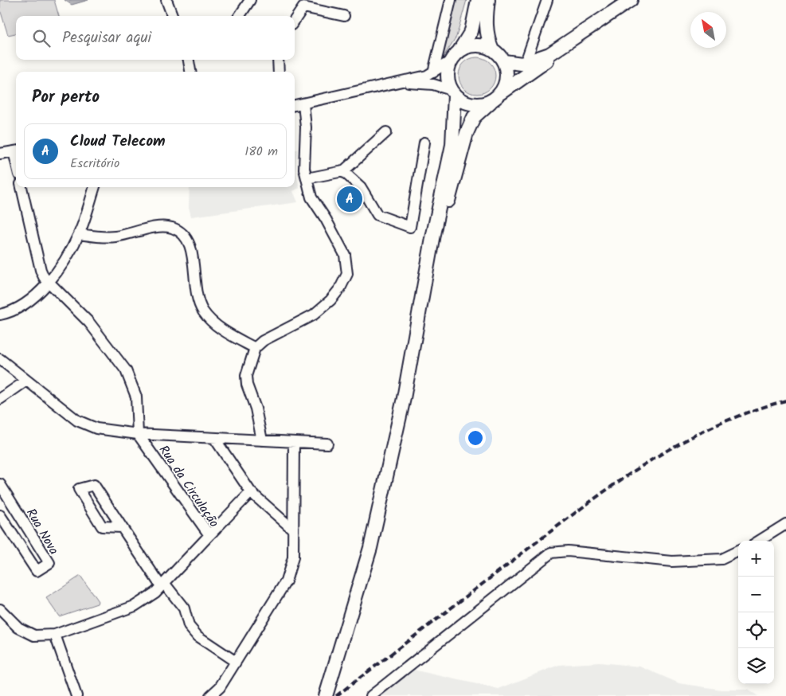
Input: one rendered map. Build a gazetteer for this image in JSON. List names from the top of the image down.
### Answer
{
  "streets": {
    "street": ["Rua da Circulação", "Rua Nova"]
  },
  "north": "top left",
  "page": {
    "search": "Pesquisar aqui",
    "heading": "Por perto",
    "list": [
      {
        "mark": "A",
        "name": "Cloud Telecom",
        "note": "Escritório",
        "value": "180 m"
      }
    ],
    "pins": "A",
    "map_buttons": ["+", "−"]
  }
}
